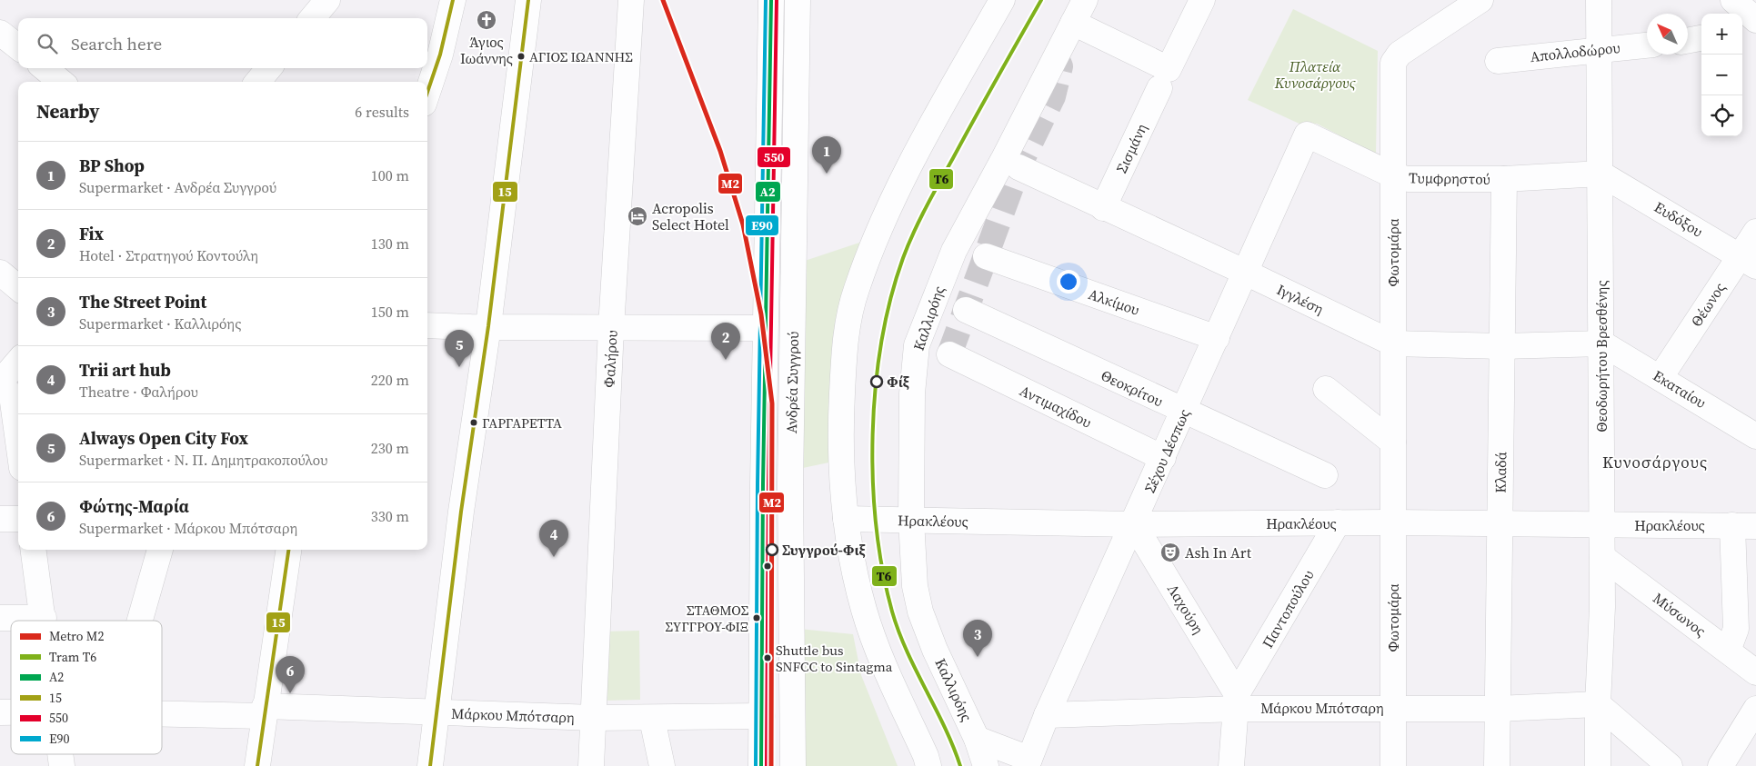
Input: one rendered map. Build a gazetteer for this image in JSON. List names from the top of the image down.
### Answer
{
  "streets": {
    "main road": [
      "Απολλοδώρου",
      "Σισμάνη",
      "Τυμφρηστού",
      "Ευδόξου",
      "Φωτομάρα",
      "Ιγγλέση",
      "Αλκίμου",
      "Θέωνος",
      "Καλλιρόης",
      "Θεοδωρήτου Βρεσθένης",
      "Φαλήρου",
      "Ανδρέα Συγγρού",
      "Θεοκρίτου",
      "Εκαταίου",
      "Αντιμαχίδου",
      "Σέχου Δέσπως",
      "Κλαδά",
      "Ηρακλέους",
      "Λαχούρη",
      "Παντοπούλου",
      "Μύσωνος",
      "Μάρκου Μπότσαρη"
    ]
  },
  "crossings": [
    ["Απολλοδώρου", "Θεοδωρήτου Βρεσθένης"],
    ["Σισμάνη", "Ιγγλέση"],
    ["Τυμφρηστού", "Ευδόξου"],
    ["Τυμφρηστού", "Φωτομάρα"],
    ["Τυμφρηστού", "Θεοδωρήτου Βρεσθένης"],
    ["Τυμφρηστού", "Σέχου Δέσπως"],
    ["Τυμφρηστού", "Κλαδά"],
    ["Ευδόξου", "Θέωνος"],
    ["Ευδόξου", "Θεοδωρήτου Βρεσθένης"],
    ["Φωτομάρα", "Ιγγλέση"],
    ["Φωτομάρα", "Ηρακλέους"],
    ["Φωτομάρα", "Μάρκου Μπότσαρη"],
    ["Ιγγλέση", "Θεοδωρήτου Βρεσθένης"],
    ["Ιγγλέση", "Εκαταίου"],
    ["Ιγγλέση", "Σέχου Δέσπως"],
    ["Ιγγλέση", "Κλαδά"],
    ["Αλκίμου", "Σέχου Δέσπως"],
    ["Θέωνος", "Εκαταίου"],
    ["Καλλιρόης", "Ηρακλέους"],
    ["Θεοδωρήτου Βρεσθένης", "Εκαταίου"],
    ["Θεοδωρήτου Βρεσθένης", "Ηρακλέους"],
    ["Θεοδωρήτου Βρεσθένης", "Μύσωνος"],
    ["Θεοδωρήτου Βρεσθένης", "Μάρκου Μπότσαρη"],
    ["Φαλήρου", "Μάρκου Μπότσαρη"],
    ["Ανδρέα Συγγρού", "Μάρκου Μπότσαρη"],
    ["Θεοκρίτου", "Σέχου Δέσπως"],
    ["Αντιμαχίδου", "Σέχου Δέσπως"],
    ["Σέχου Δέσπως", "Ηρακλέους"],
    ["Σέχου Δέσπως", "Λαχούρη"],
    ["Σέχου Δέσπως", "Μάρκου Μπότσαρη"],
    ["Κλαδά", "Ηρακλέους"],
    ["Κλαδά", "Μάρκου Μπότσαρη"],
    ["Ηρακλέους", "Λαχούρη"],
    ["Ηρακλέους", "Παντοπούλου"],
    ["Λαχούρη", "Παντοπούλου"],
    ["Λαχούρη", "Μάρκου Μπότσαρη"],
    ["Παντοπούλου", "Μάρκου Μπότσαρη"]
  ],
  "districts": ["Κυνοσάργους"],
  "parks": ["Πλατεία Κυνοσάργους"],
  "places": {
    "church": ["Άγιος Ιωάννης"],
    "other": [
      "ΑΓΙΟΣ ΙΩΑΝΝΗΣ",
      "Φίξ",
      "ΓΑΡΓΑΡΕΤΤΑ",
      "Συγγρού-Φιξ",
      "ΣΤΑΘΜΟΣ ΣΥΓΓΡΟΥ-ΦΙΞ",
      "Shuttle bus SNFCC to Sintagma"
    ],
    "hotel": ["Acropolis Select Hotel"],
    "theatre": ["Ash In Art"]
  },
  "lines": [
    "metro line Μ2",
    "tram line Τ6",
    "transit line Α2",
    "transit line 15",
    "transit line 550",
    "transit line Ε90"
  ],
  "legend": [
    "Metro Μ2",
    "Tram Τ6",
    "Α2",
    "15",
    "550",
    "Ε90"
  ],
  "north": "top left",
  "page": {
    "map_buttons": ["+", "−"],
    "search": "Search here",
    "heading": ["Nearby", "6 results"],
    "pins": [
      "1",
      "2",
      "5",
      "4",
      "3",
      "6"
    ],
    "list": [
      {
        "mark": "1",
        "name": "BP Shop",
        "note": "Supermarket · Ανδρέα Συγγρού",
        "value": "100 m"
      },
      {
        "mark": "2",
        "name": "Fix",
        "note": "Hotel · Στρατηγού Κοντούλη",
        "value": "130 m"
      },
      {
        "mark": "3",
        "name": "The Street Point",
        "note": "Supermarket · Καλλιρόης",
        "value": "150 m"
      },
      {
        "mark": "4",
        "name": "Trii art hub",
        "note": "Theatre · Φαλήρου",
        "value": "220 m"
      },
      {
        "mark": "5",
        "name": "Always Open City Fox",
        "note": "Supermarket · Ν. Π. Δημητρακοπούλου",
        "value": "230 m"
      },
      {
        "mark": "6",
        "name": "Φώτης-Μαρία",
        "note": "Supermarket · Μάρκου Μπότσαρη",
        "value": "330 m"
      }
    ]
  }
}
